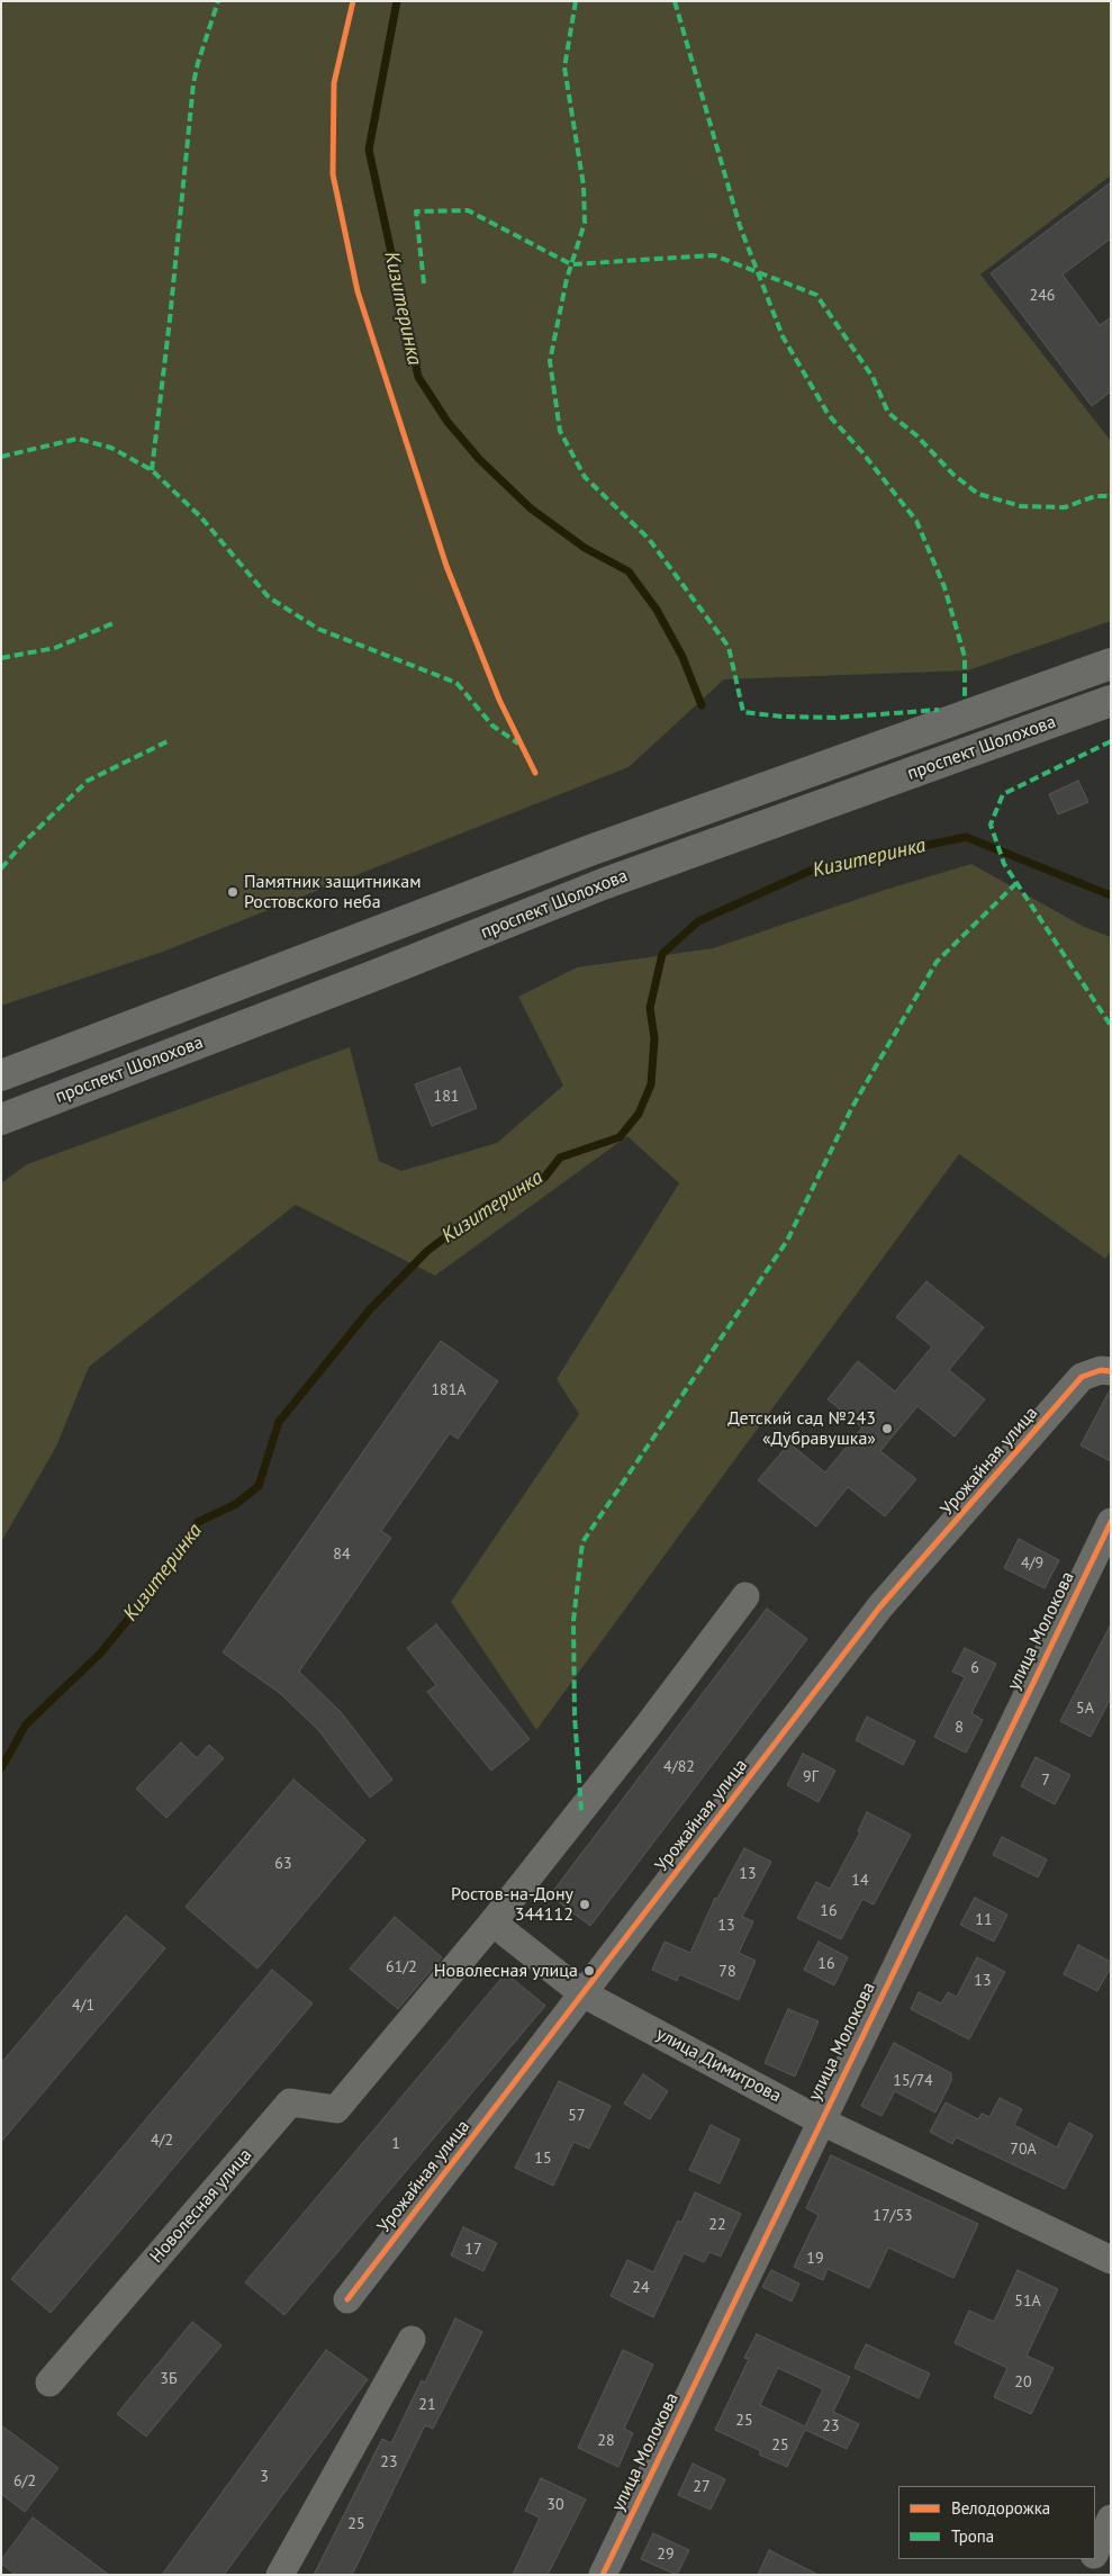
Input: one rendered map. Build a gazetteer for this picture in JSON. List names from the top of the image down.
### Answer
{
  "streets": {
    "main road": ["проспект Шолохова"],
    "street": [
      "Урожайная улица",
      "улица Молокова",
      "улица Димитрова",
      "Новолесная улица"
    ]
  },
  "crossings": [
    ["Урожайная улица", "улица Димитрова"],
    ["улица Молокова", "улица Димитрова"],
    ["улица Димитрова", "Новолесная улица"]
  ],
  "water": ["Кизитеринка"],
  "places": [
    "Памятник защитникам Ростовского неба",
    "Детский сад №243 «Дубравушка»",
    "Ростов-на-Дону 344112",
    "Новолесная улица"
  ],
  "house_numbers": [
    "246",
    "181",
    "181А",
    "84",
    "4/9",
    "6",
    "5А",
    "8",
    "4/82",
    "9Г",
    "7",
    "63",
    "13",
    "14",
    "16",
    "11",
    "13",
    "16",
    "61/2",
    "78",
    "13",
    "4/1",
    "15/74",
    "57",
    "4/2",
    "1",
    "70А",
    "15",
    "17/53",
    "22",
    "17",
    "19",
    "24",
    "51А",
    "3Б",
    "20",
    "21",
    "25",
    "23",
    "28",
    "25",
    "23",
    "3",
    "6/2",
    "27",
    "30",
    "25",
    "29"
  ],
  "legend": ["Велодорожка", "Тропа"]
}
